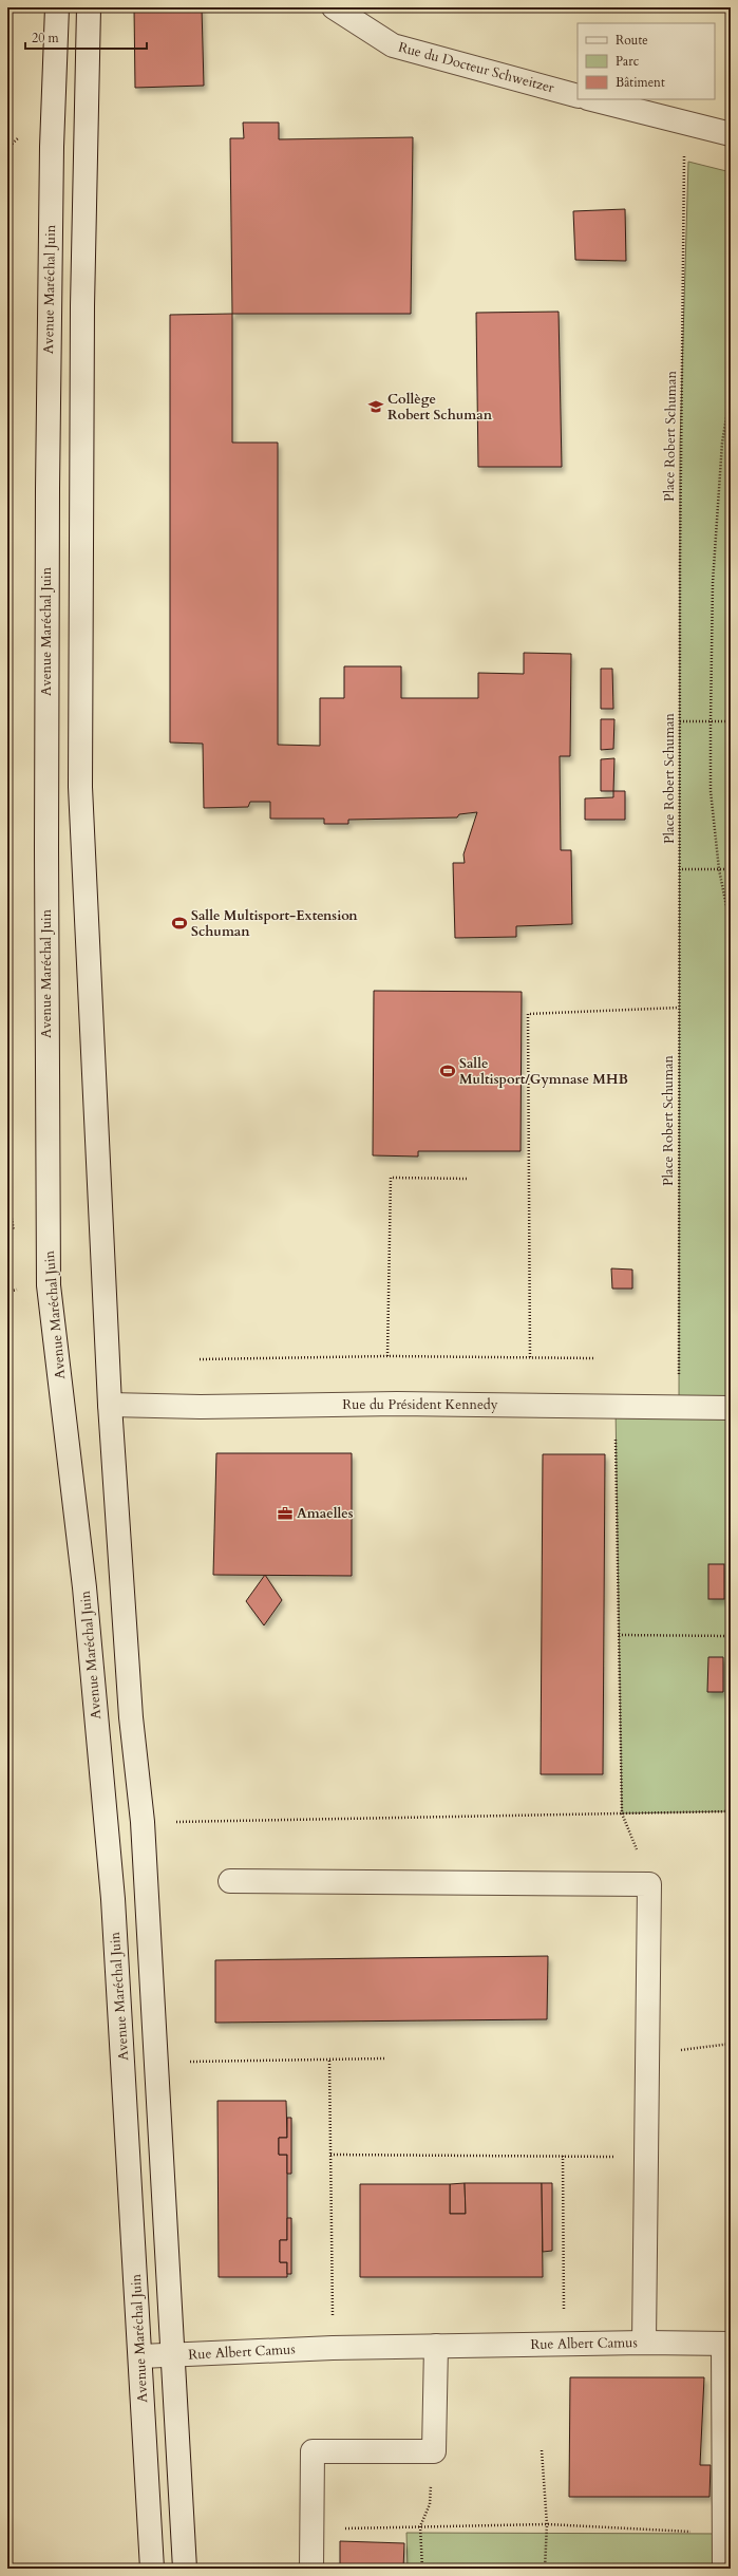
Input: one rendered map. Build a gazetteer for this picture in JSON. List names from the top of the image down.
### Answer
{
  "streets": {
    "main road": [
      "Rue du Docteur Schweitzer",
      "Avenue Maréchal Juin",
      "Rue du Président Kennedy",
      "Rue Albert Camus"
    ],
    "path": ["Place Robert Schuman"]
  },
  "crossings": [
    ["Avenue Maréchal Juin", "Rue Albert Camus"],
    ["Place Robert Schuman", "Rue du Président Kennedy"]
  ],
  "places": {
    "school or university": ["Collège Robert Schuman"],
    "sports": ["Salle Multisport-Extension Schuman", "Salle Multisport/Gymnase MHB"],
    "office": ["Amaelles"]
  },
  "legend": ["Route", "Parc", "Bâtiment"],
  "scale_bar": "20 m"
}
